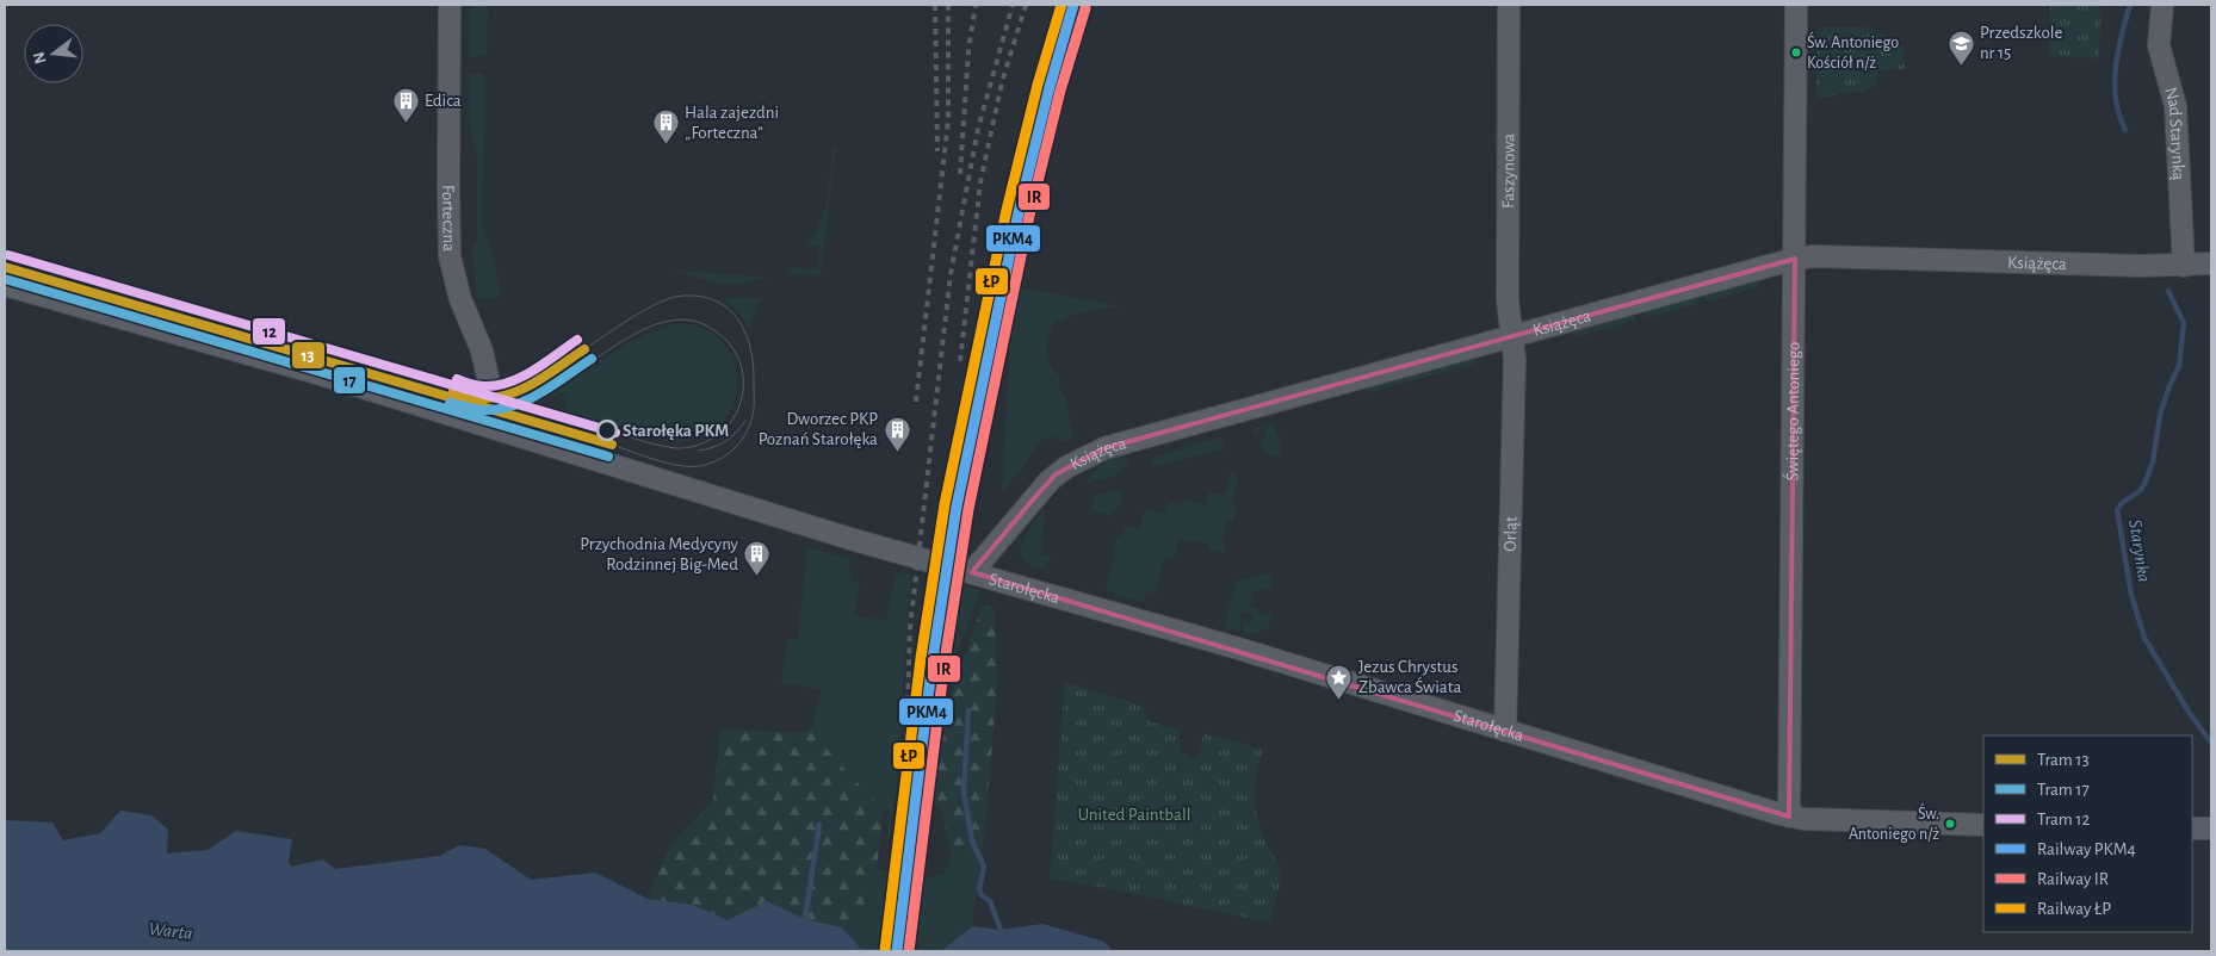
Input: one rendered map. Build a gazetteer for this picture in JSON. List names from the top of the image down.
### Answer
{
  "streets": {
    "street": [
      "Nad Starynką",
      "Faszynowa",
      "Forteczna",
      "Książęca",
      "Świętego Antoniego",
      "Orląt",
      "Starołęcka"
    ]
  },
  "crossings": [
    ["Nad Starynką", "Książęca"],
    ["Faszynowa", "Książęca"],
    ["Faszynowa", "Orląt"],
    ["Forteczna", "Starołęcka"],
    ["Książęca", "Świętego Antoniego"],
    ["Książęca", "Orląt"],
    ["Książęca", "Starołęcka"],
    ["Świętego Antoniego", "Starołęcka"],
    ["Orląt", "Starołęcka"]
  ],
  "water": ["Starynka", "Warta"],
  "parks": ["United Paintball"],
  "places": {
    "other": ["Św. Antoniego Kościół n/ż", "Starołęka PKM", "Św. Antoniego n/ż"],
    "school or university": ["Przedszkole nr 15"],
    "building": [
      "Edica",
      "Hala zajezdni „Forteczna”",
      "Dworzec PKP Poznań Starołęka",
      "Przychodnia Medycyny Rodzinnej Big-Med"
    ],
    "place": ["Jezus Chrystus Zbawca Świata"]
  },
  "lines": [
    "rail line PKM4",
    "rail line ŁP",
    "rail line IR",
    "tram line 12",
    "tram line 13",
    "tram line 17"
  ],
  "legend": [
    "Tram 13",
    "Tram 17",
    "Tram 12",
    "Railway PKM4",
    "Railway IR",
    "Railway ŁP"
  ],
  "north": "left"
}
